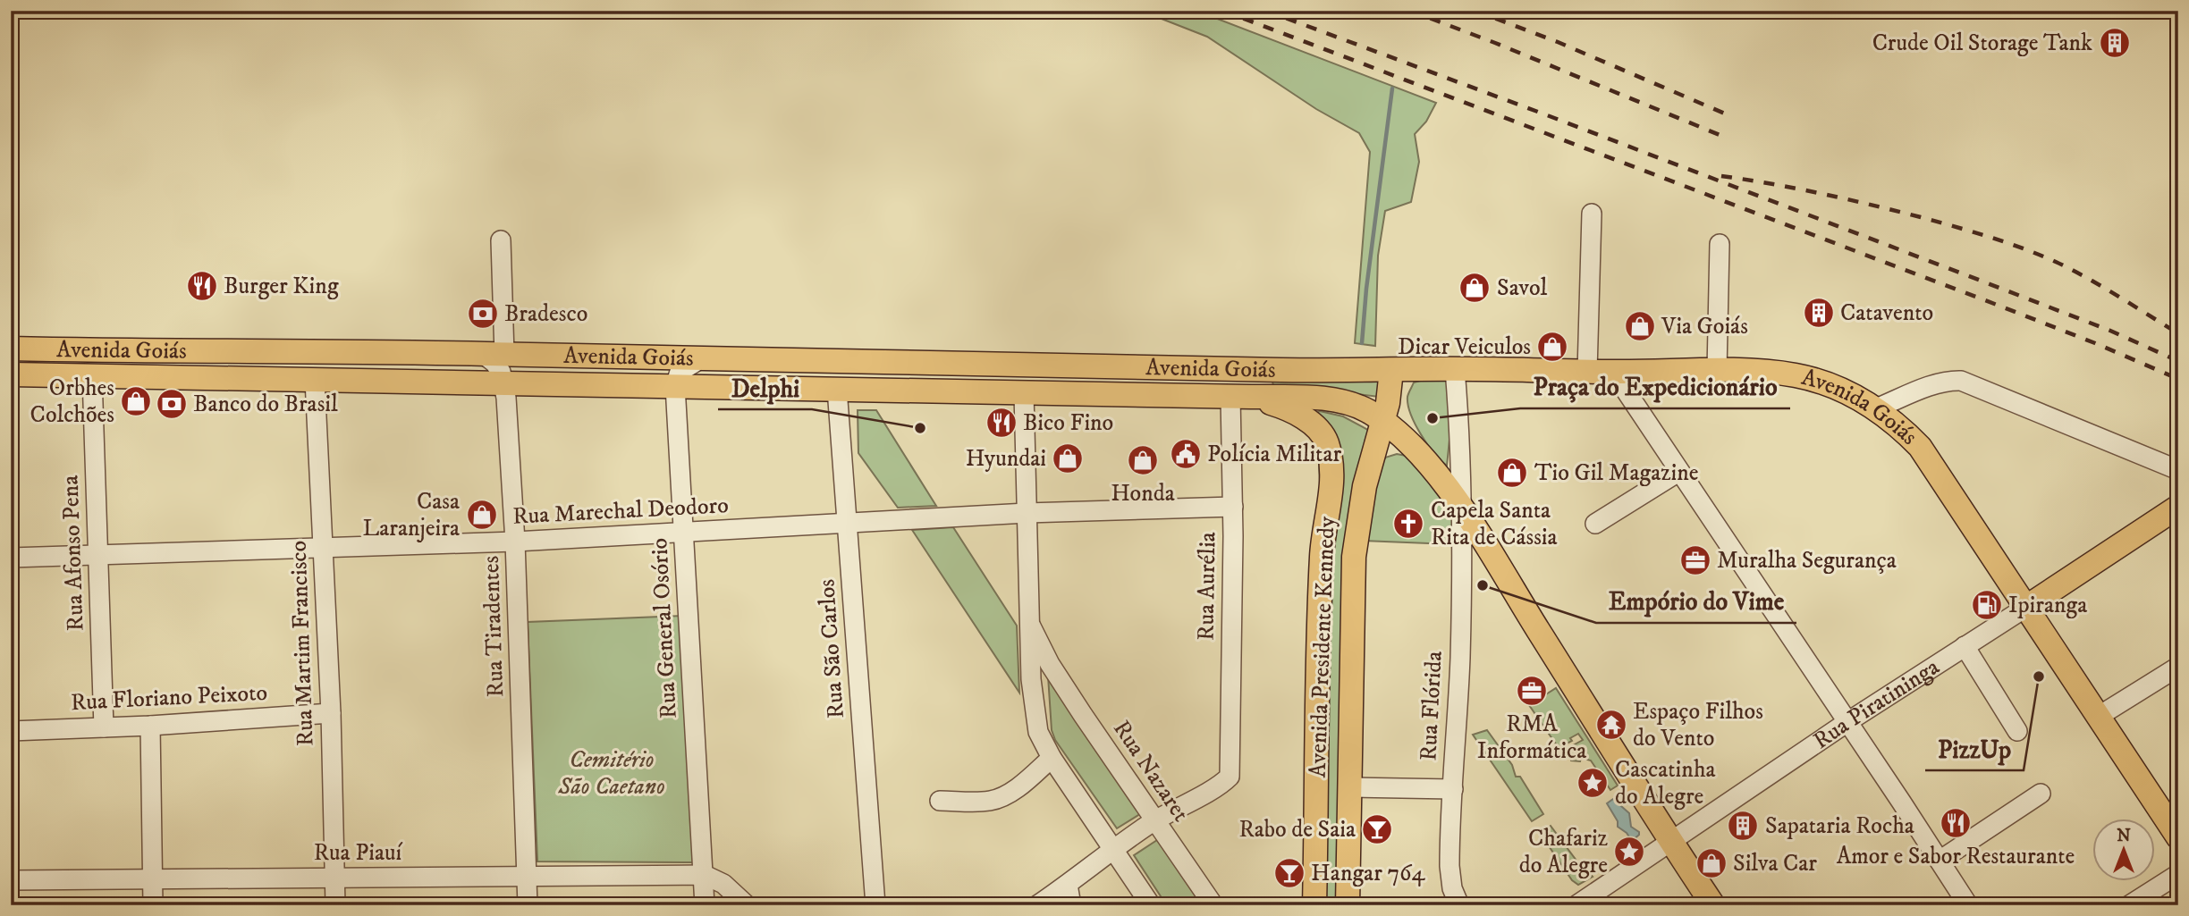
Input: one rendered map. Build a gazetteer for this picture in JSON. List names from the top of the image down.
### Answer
{
  "streets": {
    "main road": ["Avenida Goiás", "Avenida Presidente Kennedy", "Rua Piratininga"],
    "street": [
      "Rua Marechal Deodoro",
      "Rua Afonso Pena",
      "Rua Aurélia",
      "Rua Tiradentes",
      "Rua General Osório",
      "Rua Martim Francisco",
      "Rua São Carlos",
      "Rua Floriano Peixoto",
      "Rua Flórida",
      "Rua Nazaret",
      "Rua Piauí"
    ]
  },
  "crossings": [
    ["Avenida Goiás", "Rua Afonso Pena"],
    ["Avenida Goiás", "Rua Aurélia"],
    ["Avenida Goiás", "Rua Tiradentes"],
    ["Avenida Goiás", "Rua General Osório"],
    ["Avenida Goiás", "Rua Martim Francisco"],
    ["Avenida Goiás", "Avenida Presidente Kennedy"],
    ["Avenida Goiás", "Rua São Carlos"],
    ["Avenida Goiás", "Rua Piratininga"],
    ["Avenida Goiás", "Rua Flórida"],
    ["Rua Marechal Deodoro", "Rua Afonso Pena"],
    ["Rua Marechal Deodoro", "Rua Aurélia"],
    ["Rua Marechal Deodoro", "Rua Tiradentes"],
    ["Rua Marechal Deodoro", "Rua General Osório"],
    ["Rua Marechal Deodoro", "Rua Martim Francisco"],
    ["Rua Marechal Deodoro", "Rua São Carlos"],
    ["Rua Afonso Pena", "Rua Floriano Peixoto"],
    ["Rua Aurélia", "Avenida Presidente Kennedy"],
    ["Rua Aurélia", "Rua Nazaret"],
    ["Rua Tiradentes", "Rua Piauí"],
    ["Rua General Osório", "Rua Piauí"],
    ["Rua Martim Francisco", "Rua Floriano Peixoto"],
    ["Rua Martim Francisco", "Rua Piauí"]
  ],
  "parks": ["Cemitério São Caetano"],
  "places": {
    "building": ["Crude Oil Storage Tank", "Catavento", "Sapataria Rocha"],
    "restaurant": ["Burger King", "Bico Fino", "Amor e Sabor Restaurante"],
    "shop": [
      "Savol",
      "Via Goiás",
      "Dicar Veiculos",
      "Orbhes Colchões",
      "Hyundai",
      "Honda",
      "Tio Gil Magazine",
      "Casa Laranjeira",
      "Silva Car"
    ],
    "bank": ["Bradesco", "Banco do Brasil"],
    "other": [
      "Praça do Expedicionário",
      "Delphi",
      "Empório do Vime",
      "PizzUp"
    ],
    "public building": ["Polícia Militar"],
    "church": ["Capela Santa Rita de Cássia"],
    "office": ["Muralha Segurança", "RMA Informática"],
    "fuel station": ["Ipiranga"],
    "temple": ["Espaço Filhos do Vento"],
    "place": ["Cascatinha do Alegre", "Chafariz do Alegre"],
    "bar": ["Rabo de Saia", "Hangar 764"]
  },
  "north": "top"
}
